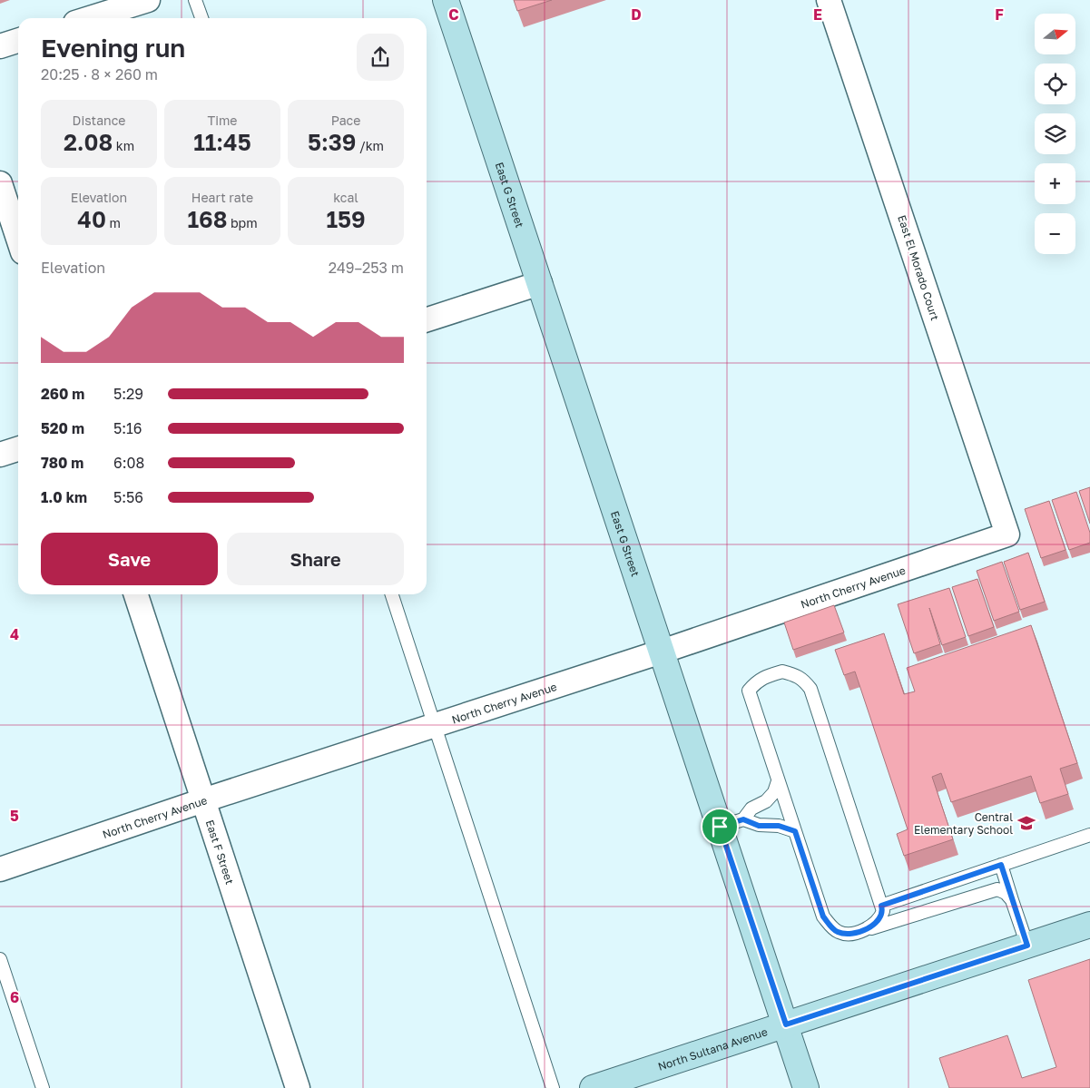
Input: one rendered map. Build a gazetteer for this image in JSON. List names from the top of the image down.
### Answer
{
  "streets": {
    "street": [
      "East G Street",
      "East El Morado Court",
      "North Cherry Avenue",
      "East F Street",
      "North Sultana Avenue"
    ]
  },
  "crossings": [
    ["East G Street", "North Cherry Avenue"],
    ["East G Street", "North Sultana Avenue"],
    ["East El Morado Court", "North Cherry Avenue"],
    ["North Cherry Avenue", "East F Street"]
  ],
  "places": {
    "school or university": ["Central Elementary School"]
  },
  "north": "right",
  "page": {
    "map_buttons": ["+", "−"],
    "heading": ["Evening run", "20:25 · 8 × 260 m"],
    "stats": [
      ["Distance", "2.08 km"],
      ["Time", "11:45"],
      ["Pace", "5:39 /km"],
      ["Elevation", "40 m"],
      ["Heart rate", "168 bpm"],
      ["kcal", "159"]
    ],
    "chart": ["Elevation", "249–253 m"],
    "list": [
      {
        "name": "260 m",
        "note": "5:29"
      },
      {
        "name": "520 m",
        "note": "5:16"
      },
      {
        "name": "780 m",
        "note": "6:08"
      },
      {
        "name": "1.0 km",
        "note": "5:56"
      }
    ],
    "buttons": ["Save", "Share"]
  },
  "grid": {
    "columns": [
      "C",
      "D",
      "E",
      "F"
    ],
    "rows": ["4", "5", "6"]
  }
}
